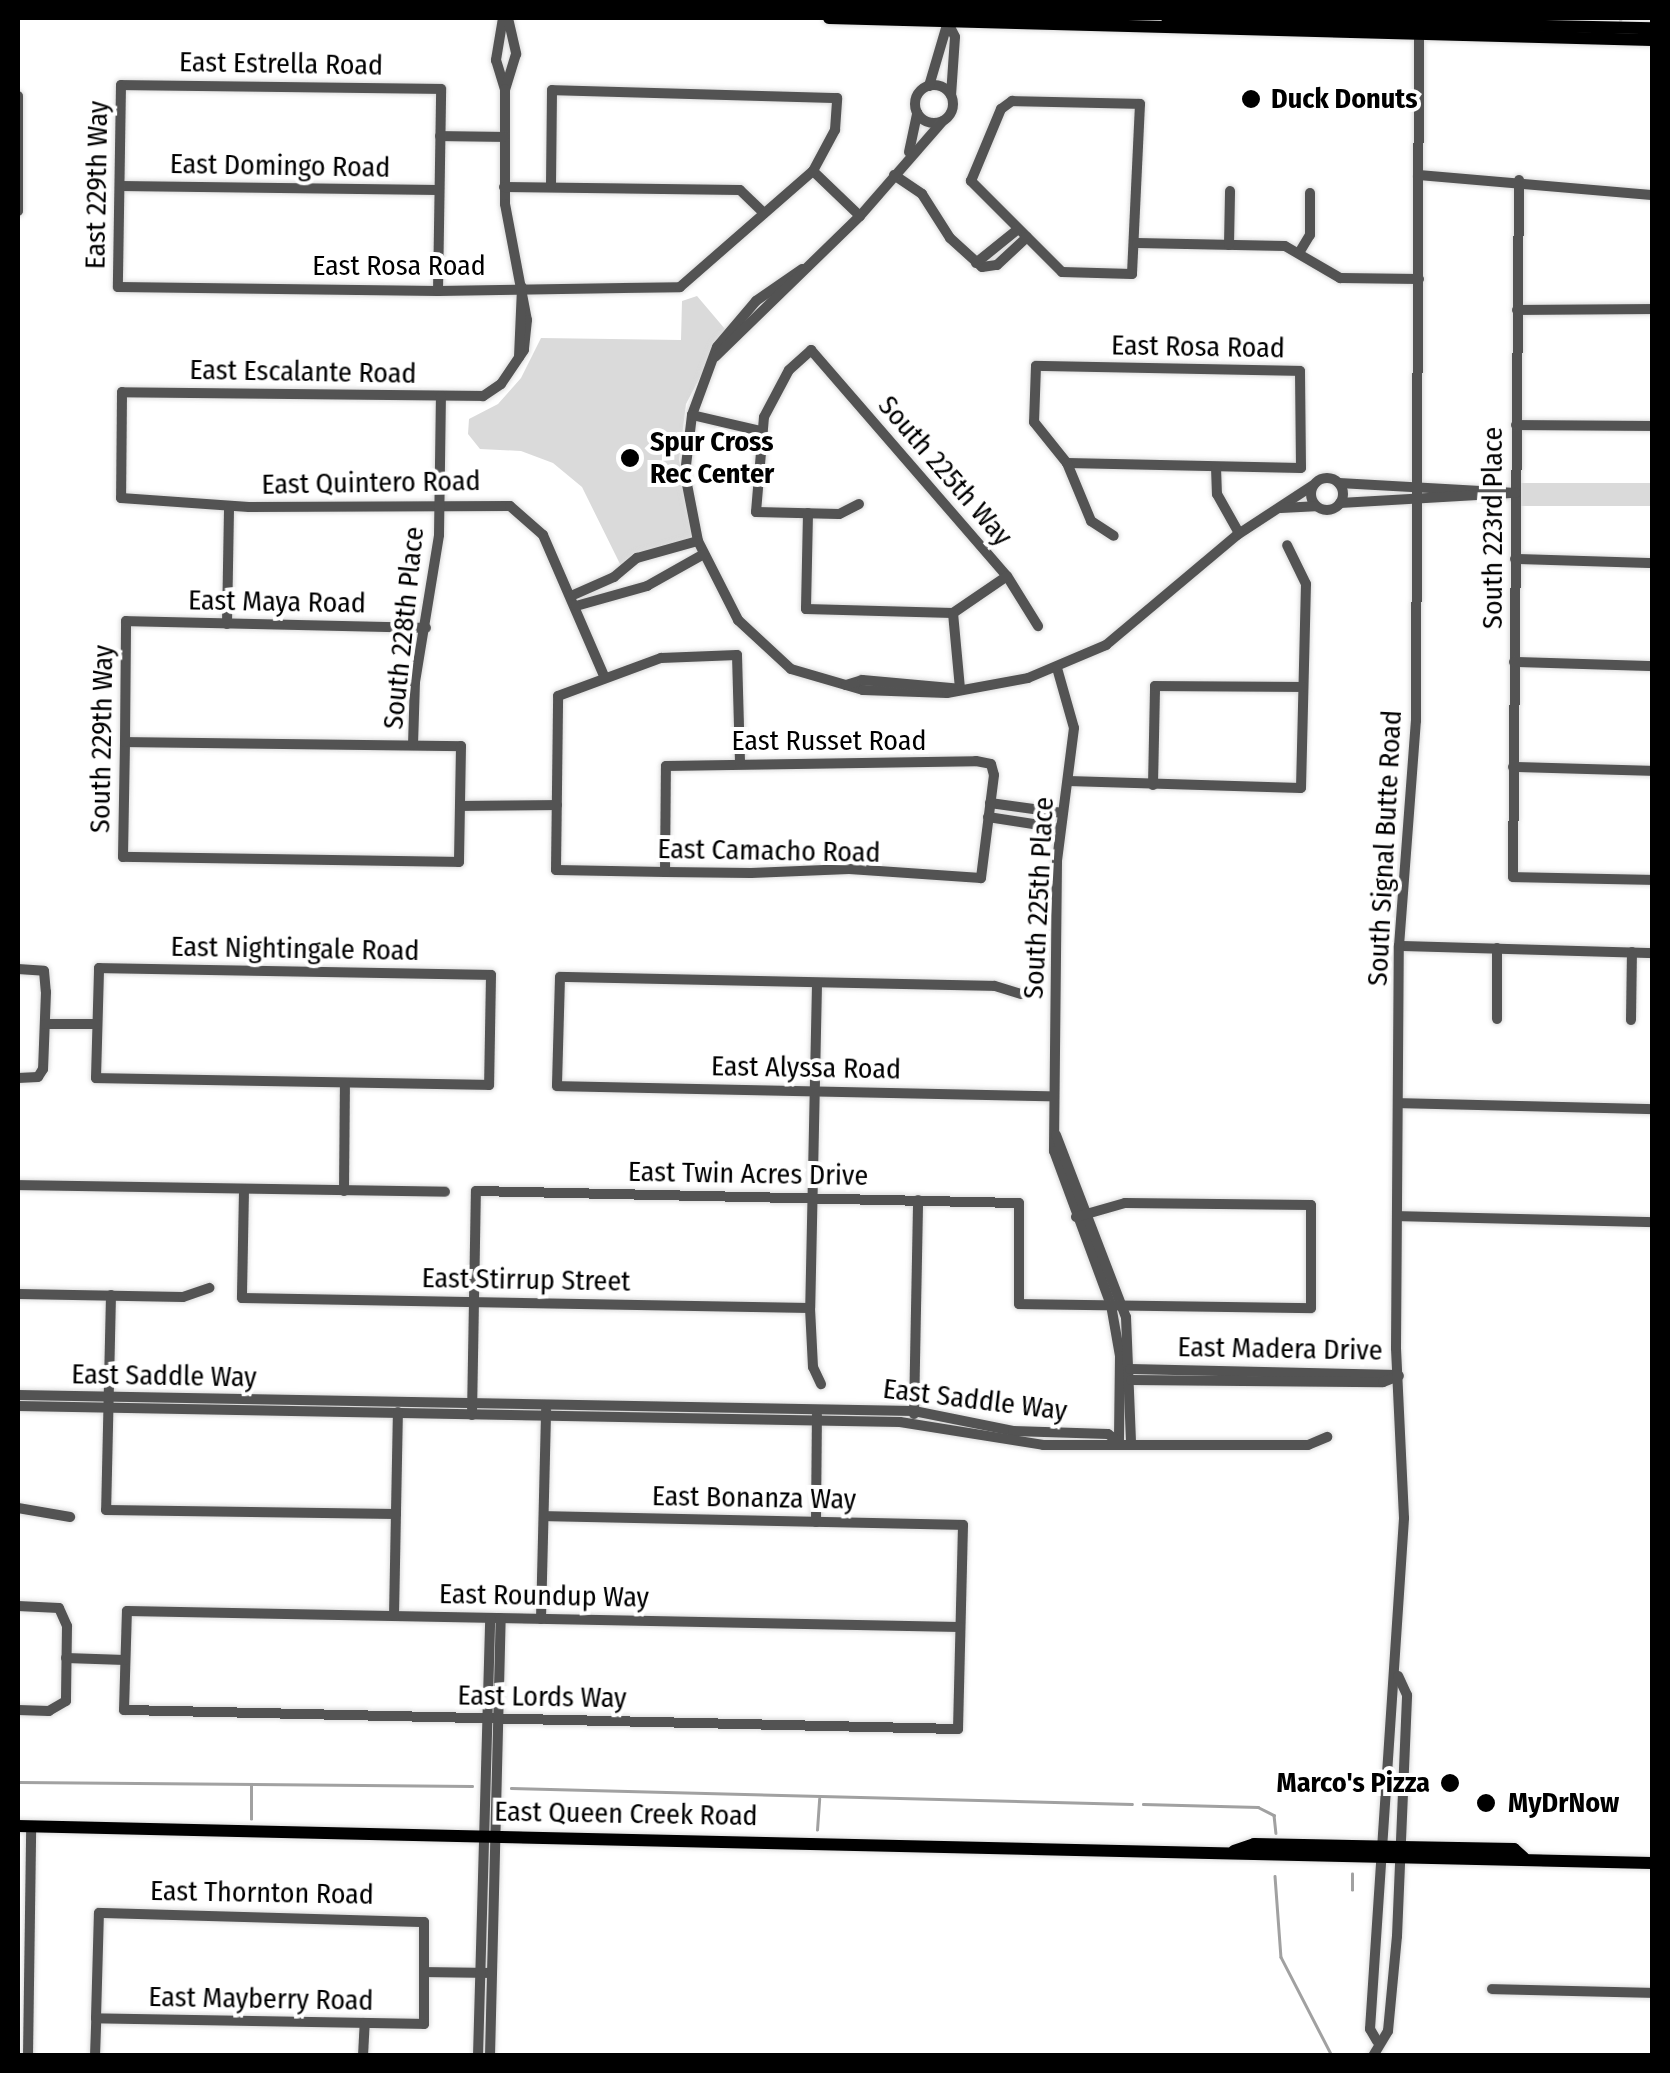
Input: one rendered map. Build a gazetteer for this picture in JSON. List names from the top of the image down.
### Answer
{
  "streets": {
    "main road": ["East Queen Creek Road"],
    "street": [
      "East Estrella Road",
      "East Domingo Road",
      "East 229th Way",
      "East Rosa Road",
      "East Escalante Road",
      "South 225th Way",
      "East Quintero Road",
      "South 223rd Place",
      "East Maya Road",
      "South 228th Place",
      "South 229th Way",
      "East Russet Road",
      "South Signal Butte Road",
      "East Camacho Road",
      "South 225th Place",
      "East Nightingale Road",
      "East Alyssa Road",
      "East Twin Acres Drive",
      "East Stirrup Street",
      "East Madera Drive",
      "East Saddle Way",
      "East Bonanza Way",
      "East Roundup Way",
      "East Lords Way",
      "East Thornton Road",
      "East Mayberry Road"
    ]
  },
  "crossings": [
    ["East Estrella Road", "East 229th Way"],
    ["East Domingo Road", "East 229th Way"],
    ["East 229th Way", "East Rosa Road"],
    ["East Rosa Road", "East Escalante Road"],
    ["East Escalante Road", "East Quintero Road"],
    ["East Escalante Road", "South 228th Place"],
    ["East Quintero Road", "South 228th Place"],
    ["East Maya Road", "South 228th Place"],
    ["East Maya Road", "South 229th Way"],
    ["East Russet Road", "East Camacho Road"],
    ["South Signal Butte Road", "East Madera Drive"],
    ["South Signal Butte Road", "East Queen Creek Road"],
    ["South 225th Place", "East Alyssa Road"],
    ["South 225th Place", "East Twin Acres Drive"],
    ["South 225th Place", "East Madera Drive"],
    ["South 225th Place", "East Saddle Way"],
    ["East Twin Acres Drive", "East Stirrup Street"],
    ["East Bonanza Way", "East Roundup Way"],
    ["East Bonanza Way", "East Lords Way"],
    ["East Roundup Way", "East Lords Way"],
    ["East Thornton Road", "East Mayberry Road"]
  ],
  "places": [
    "Duck Donuts",
    "Spur Cross Rec Center",
    "Marco's Pizza",
    "MyDrNow"
  ]
}
